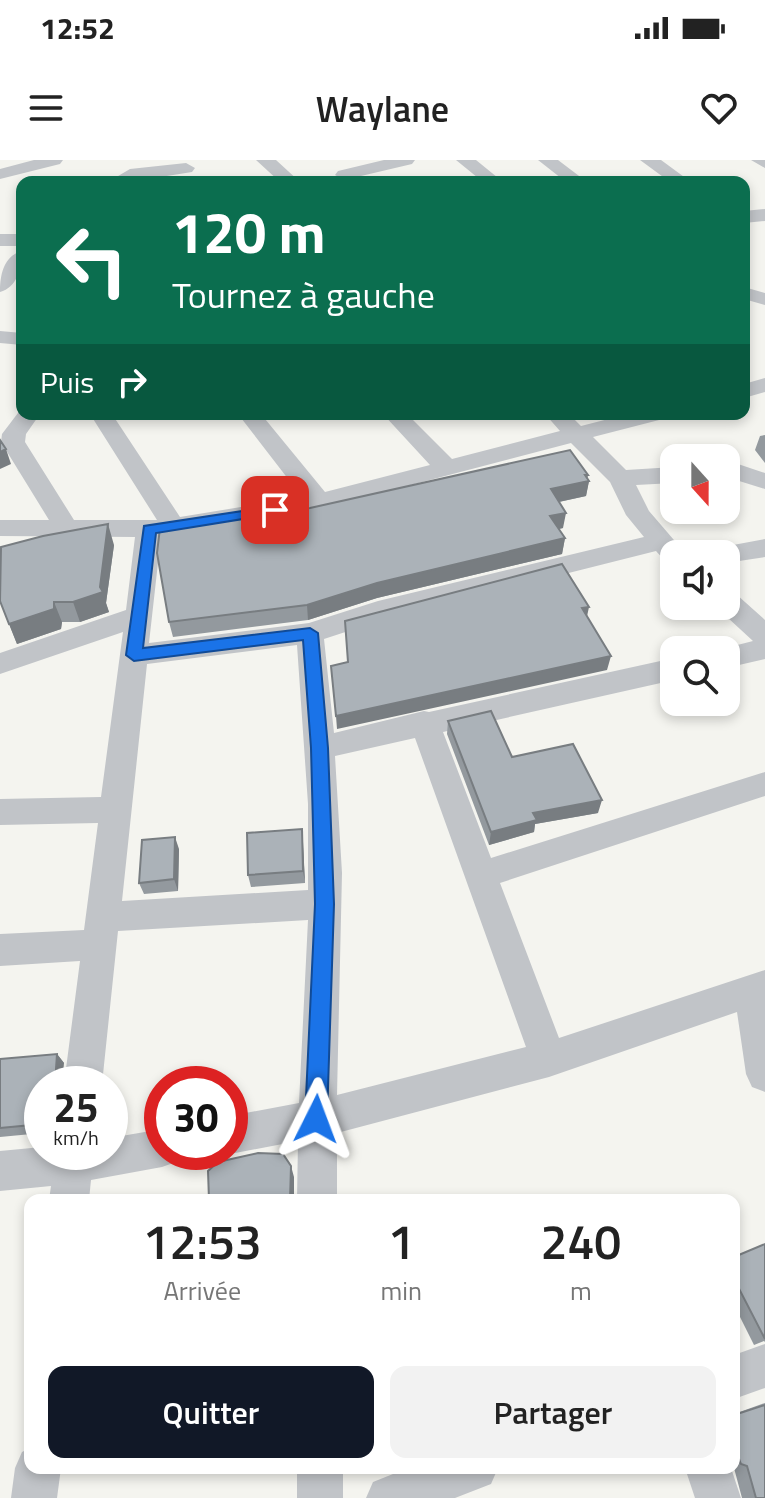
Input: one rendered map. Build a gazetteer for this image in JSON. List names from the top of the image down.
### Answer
{
  "north": "bottom",
  "page": {
    "status": "12:52",
    "header": "Waylane",
    "turn": ["120 m", "Tournez à gauche"],
    "then": "Puis",
    "speed": "25 km/h",
    "limit": "30",
    "eta": [
      "12:53",
      "Arrivée",
      "1",
      "min",
      "240",
      "m"
    ],
    "buttons": ["Quitter", "Partager"]
  }
}
